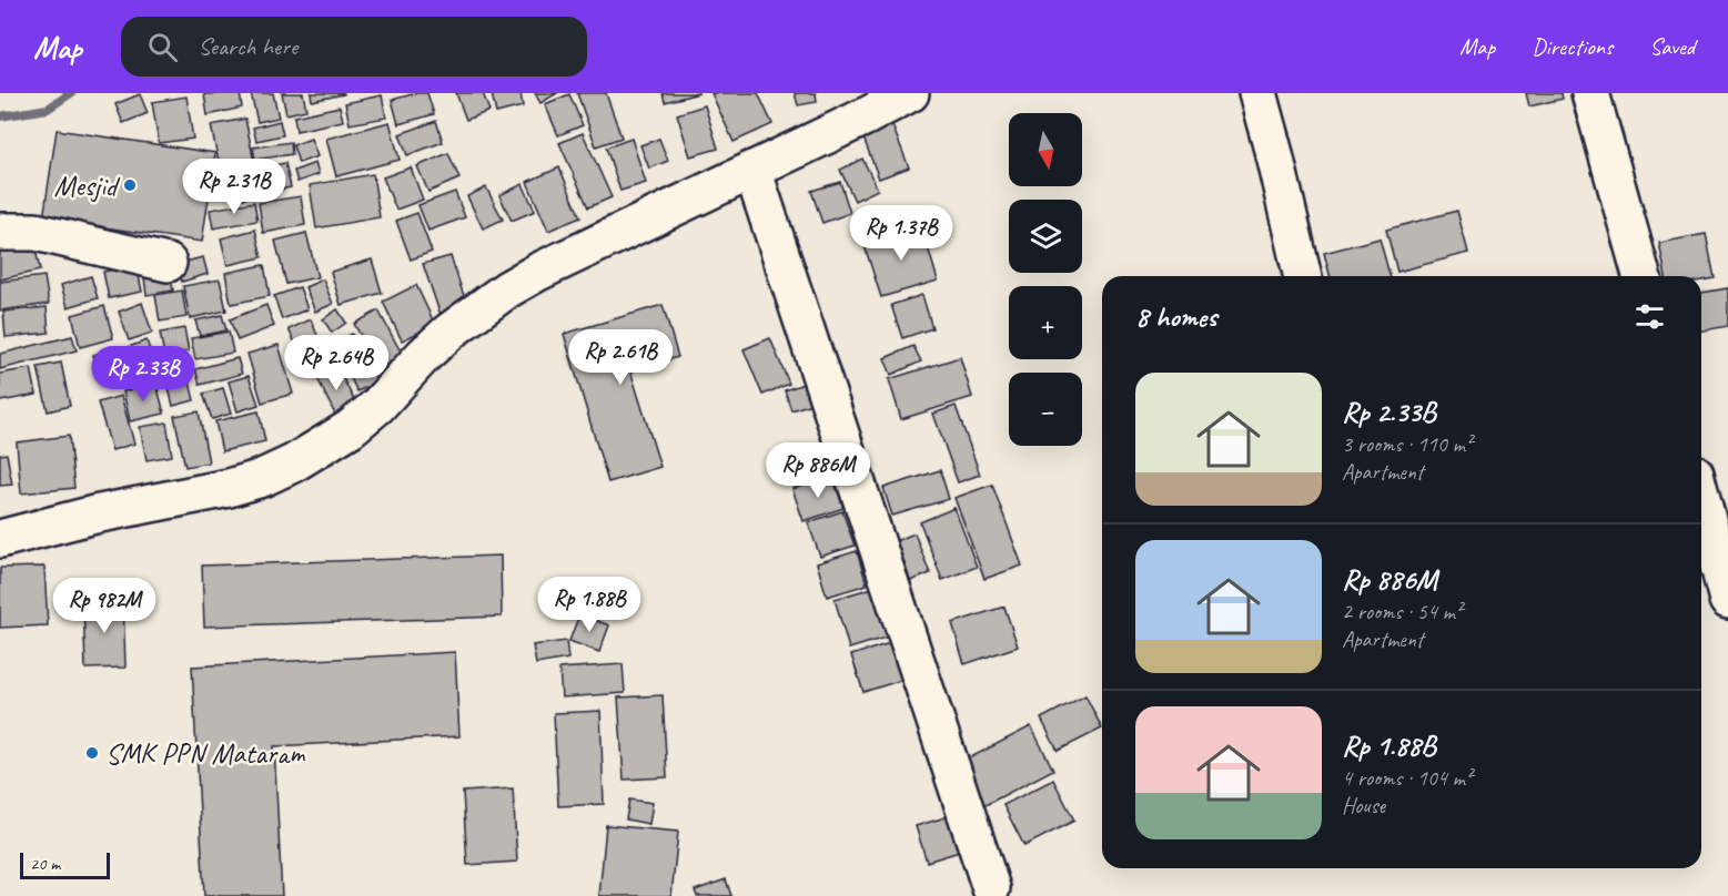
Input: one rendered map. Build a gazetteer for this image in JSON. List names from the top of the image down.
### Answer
{
  "places": ["Mesjid", "SMK PPN Mataram"],
  "scale_bar": "20 m",
  "north": "bottom",
  "page": {
    "header": "Map",
    "search": "Search here",
    "nav": ["Map", "Directions", "Saved"],
    "map_buttons": ["+", "−"],
    "price": [
      "Rp 2.31B",
      "Rp 1.37B",
      "Rp 2.61B",
      "Rp 2.64B",
      "Rp 2.33B",
      "Rp 886M",
      "Rp 1.88B",
      "Rp 982M"
    ],
    "heading": "8 homes",
    "list": [
      {
        "name": "Rp 2.33B",
        "note": "3 rooms · 110 m² · Apartment"
      },
      {
        "name": "Rp 886M",
        "note": "2 rooms · 54 m² · Apartment"
      },
      {
        "name": "Rp 1.88B",
        "note": "4 rooms · 104 m² · House"
      }
    ],
    "scale": "20 m"
  }
}
